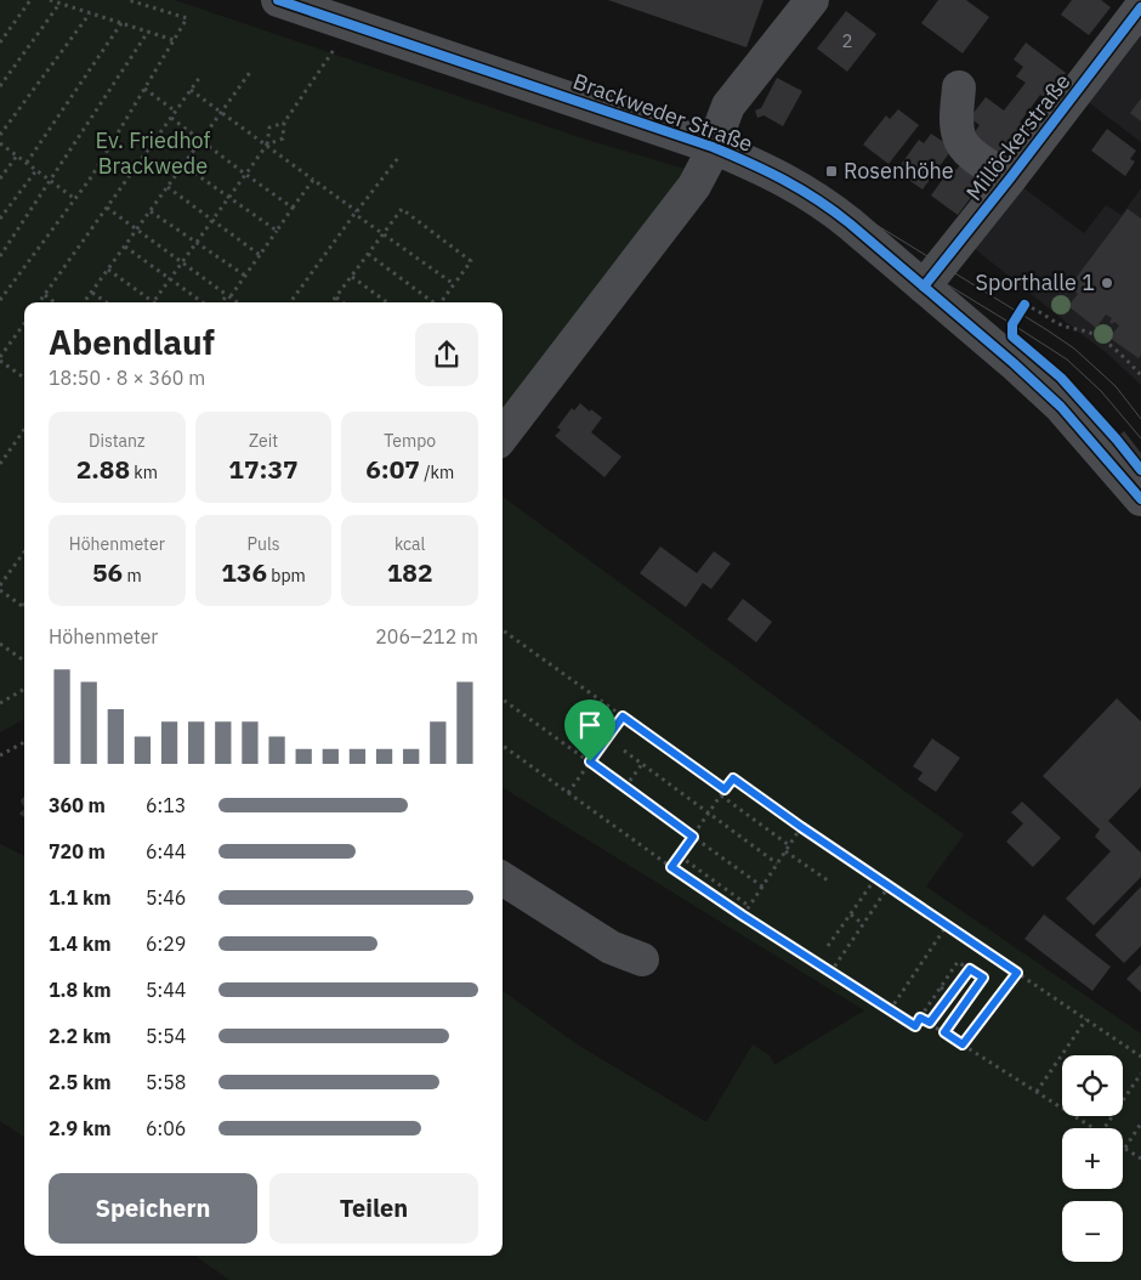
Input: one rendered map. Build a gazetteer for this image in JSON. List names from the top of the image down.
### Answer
{
  "streets": {
    "street": ["Brackweder Straße", "Millöckerstraße"]
  },
  "crossings": [
    ["Brackweder Straße", "Millöckerstraße"]
  ],
  "parks": ["Ev. Friedhof Brackwede"],
  "places": {
    "transit": ["Rosenhöhe"],
    "other": ["Sporthalle 1"]
  },
  "house_numbers": ["2"],
  "page": {
    "heading": ["Abendlauf", "18:50 · 8 × 360 m"],
    "stats": [
      ["Distanz", "2.88 km"],
      ["Zeit", "17:37"],
      ["Tempo", "6:07 /km"],
      ["Höhenmeter", "56 m"],
      ["Puls", "136 bpm"],
      ["kcal", "182"]
    ],
    "chart": ["Höhenmeter", "206–212 m"],
    "list": [
      {
        "name": "360 m",
        "note": "6:13"
      },
      {
        "name": "720 m",
        "note": "6:44"
      },
      {
        "name": "1.1 km",
        "note": "5:46"
      },
      {
        "name": "1.4 km",
        "note": "6:29"
      },
      {
        "name": "1.8 km",
        "note": "5:44"
      },
      {
        "name": "2.2 km",
        "note": "5:54"
      },
      {
        "name": "2.5 km",
        "note": "5:58"
      },
      {
        "name": "2.9 km",
        "note": "6:06"
      }
    ],
    "map_buttons": ["+", "−"],
    "buttons": ["Speichern", "Teilen"]
  }
}
